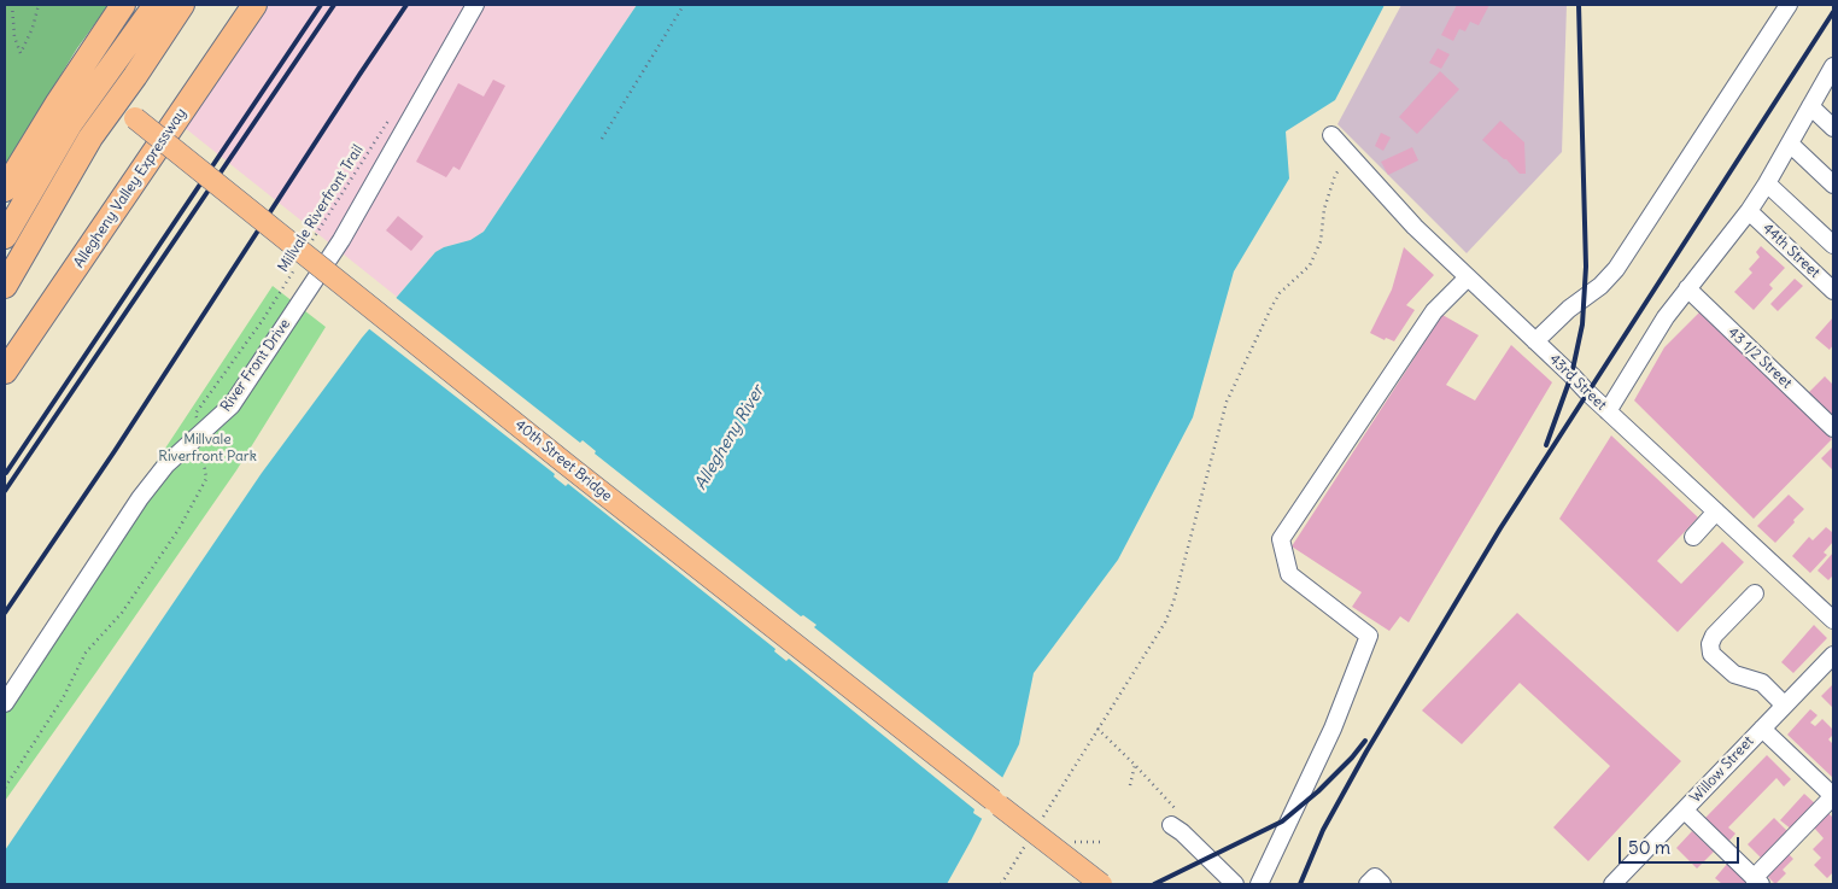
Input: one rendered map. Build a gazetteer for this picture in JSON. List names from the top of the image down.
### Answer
{
  "streets": {
    "highway": ["Allegheny Valley Expressway"],
    "main road": ["40th Street Bridge"],
    "street": [
      "44th Street",
      "43 1/2 Street",
      "River Front Drive",
      "43rd Street",
      "Willow Street"
    ],
    "path": ["Millvale Riverfront Trail"]
  },
  "water": ["Allegheny River"],
  "parks": ["Millvale Riverfront Park"],
  "scale_bar": "50 m"
}
